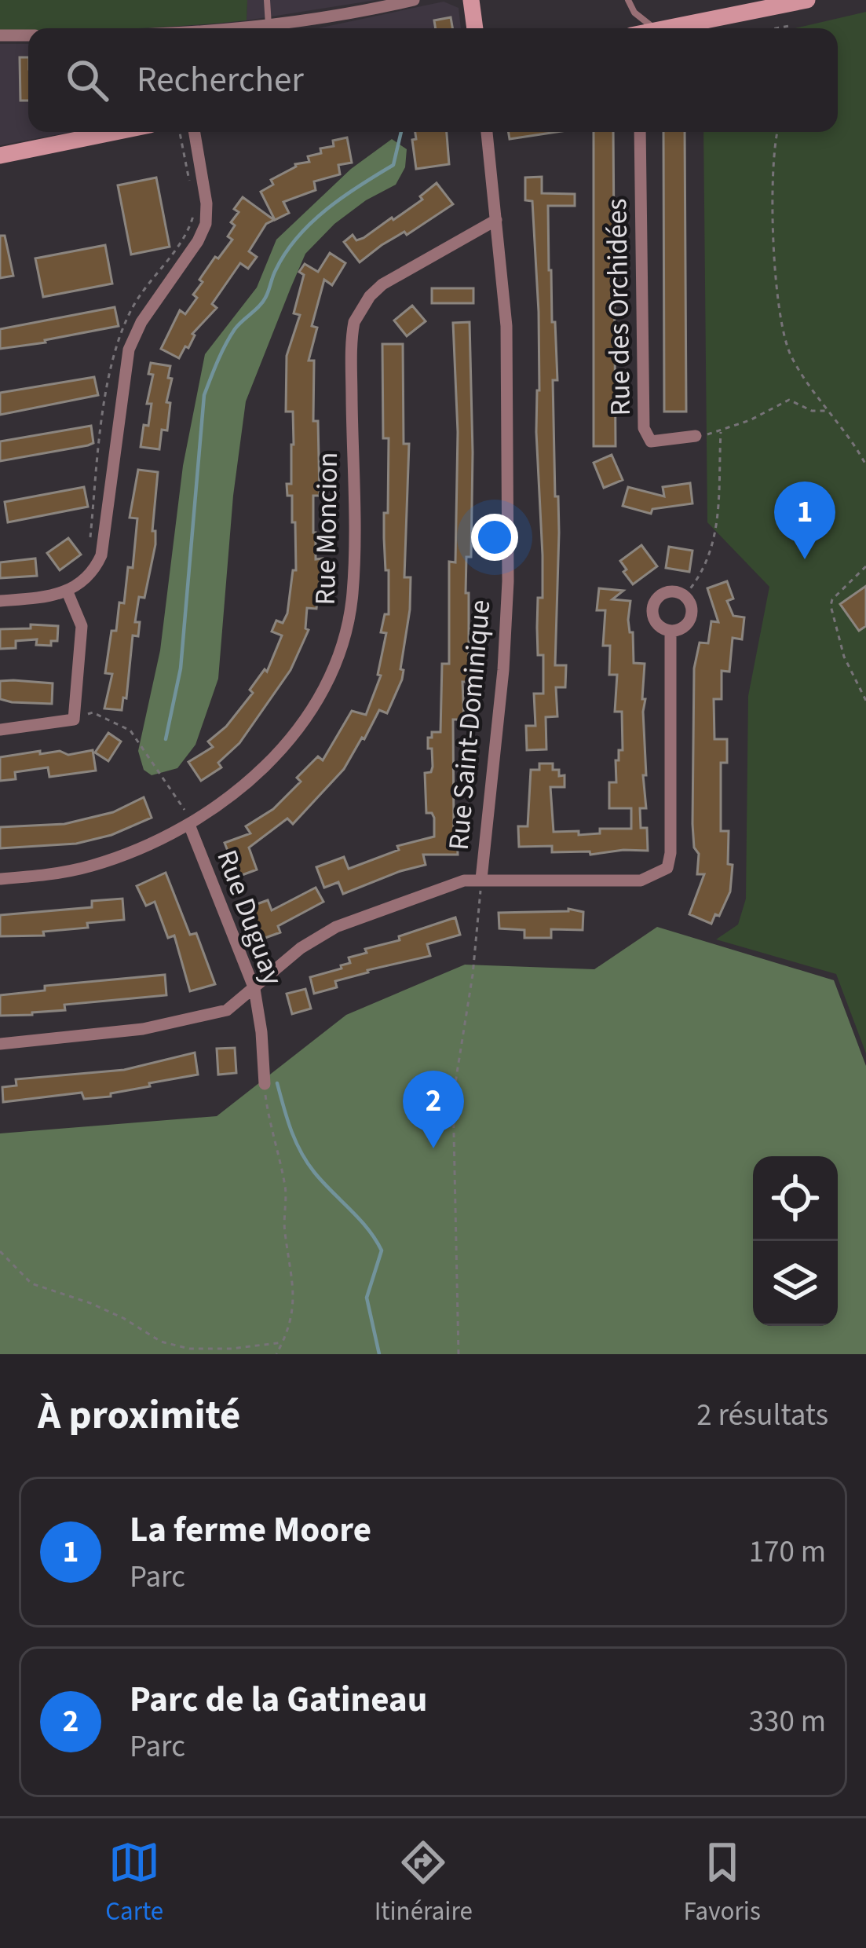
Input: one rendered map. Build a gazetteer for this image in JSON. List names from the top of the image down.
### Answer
{
  "streets": {
    "street": [
      "Rue des Orchidées",
      "Rue Moncion",
      "Rue Saint-Dominique",
      "Rue Duguay"
    ]
  },
  "crossings": [
    ["Rue Moncion", "Rue Saint-Dominique"],
    ["Rue Moncion", "Rue Duguay"]
  ],
  "page": {
    "search": "Rechercher",
    "pins": ["1", "2"],
    "heading": ["À proximité", "2 résultats"],
    "list": [
      {
        "mark": "1",
        "name": "La ferme Moore",
        "note": "Parc",
        "value": "170 m"
      },
      {
        "mark": "2",
        "name": "Parc de la Gatineau",
        "note": "Parc",
        "value": "330 m"
      }
    ],
    "nav": ["Carte", "Itinéraire", "Favoris"]
  }
}
